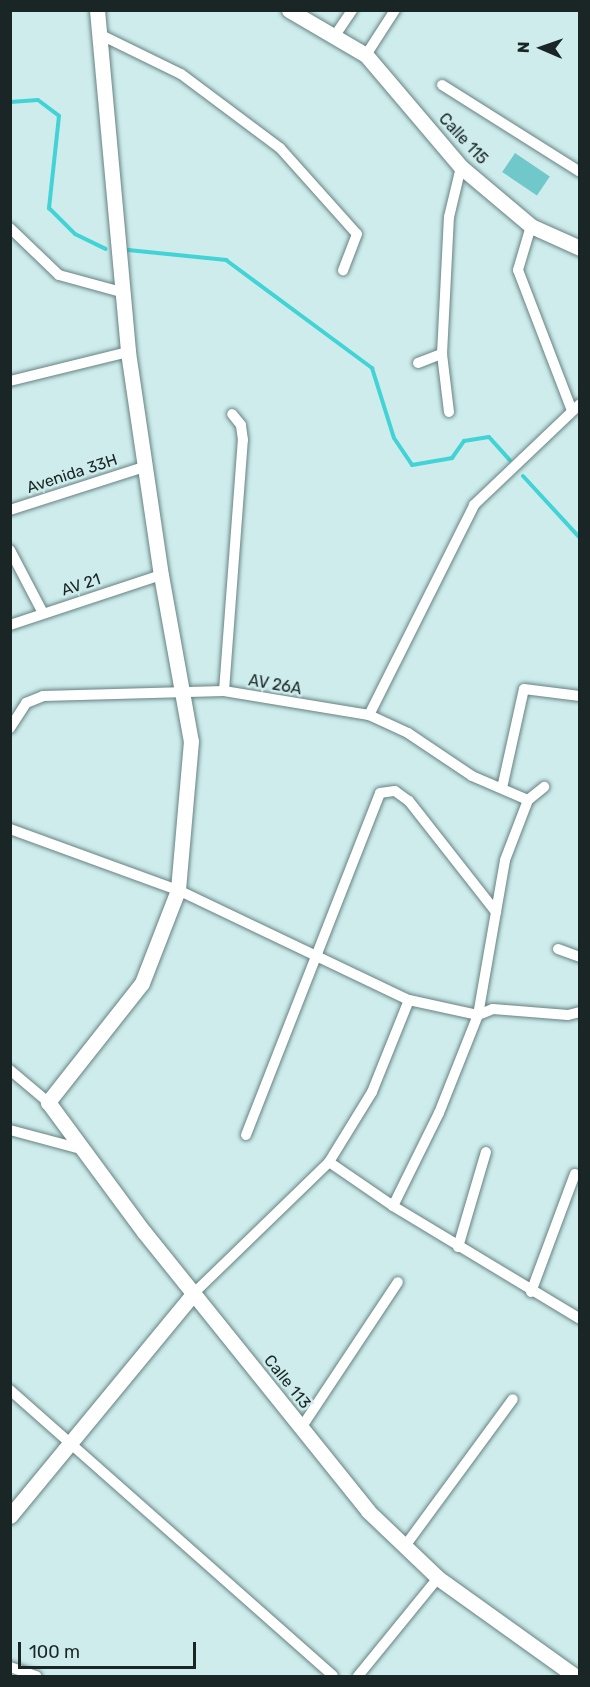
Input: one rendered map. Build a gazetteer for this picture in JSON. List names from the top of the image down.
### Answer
{
  "streets": {
    "street": [
      "Calle 115",
      "Avenida 33H",
      "AV 21",
      "AV 26A",
      "Calle 113"
    ]
  },
  "scale_bar": "100 m",
  "north": "left"
}
